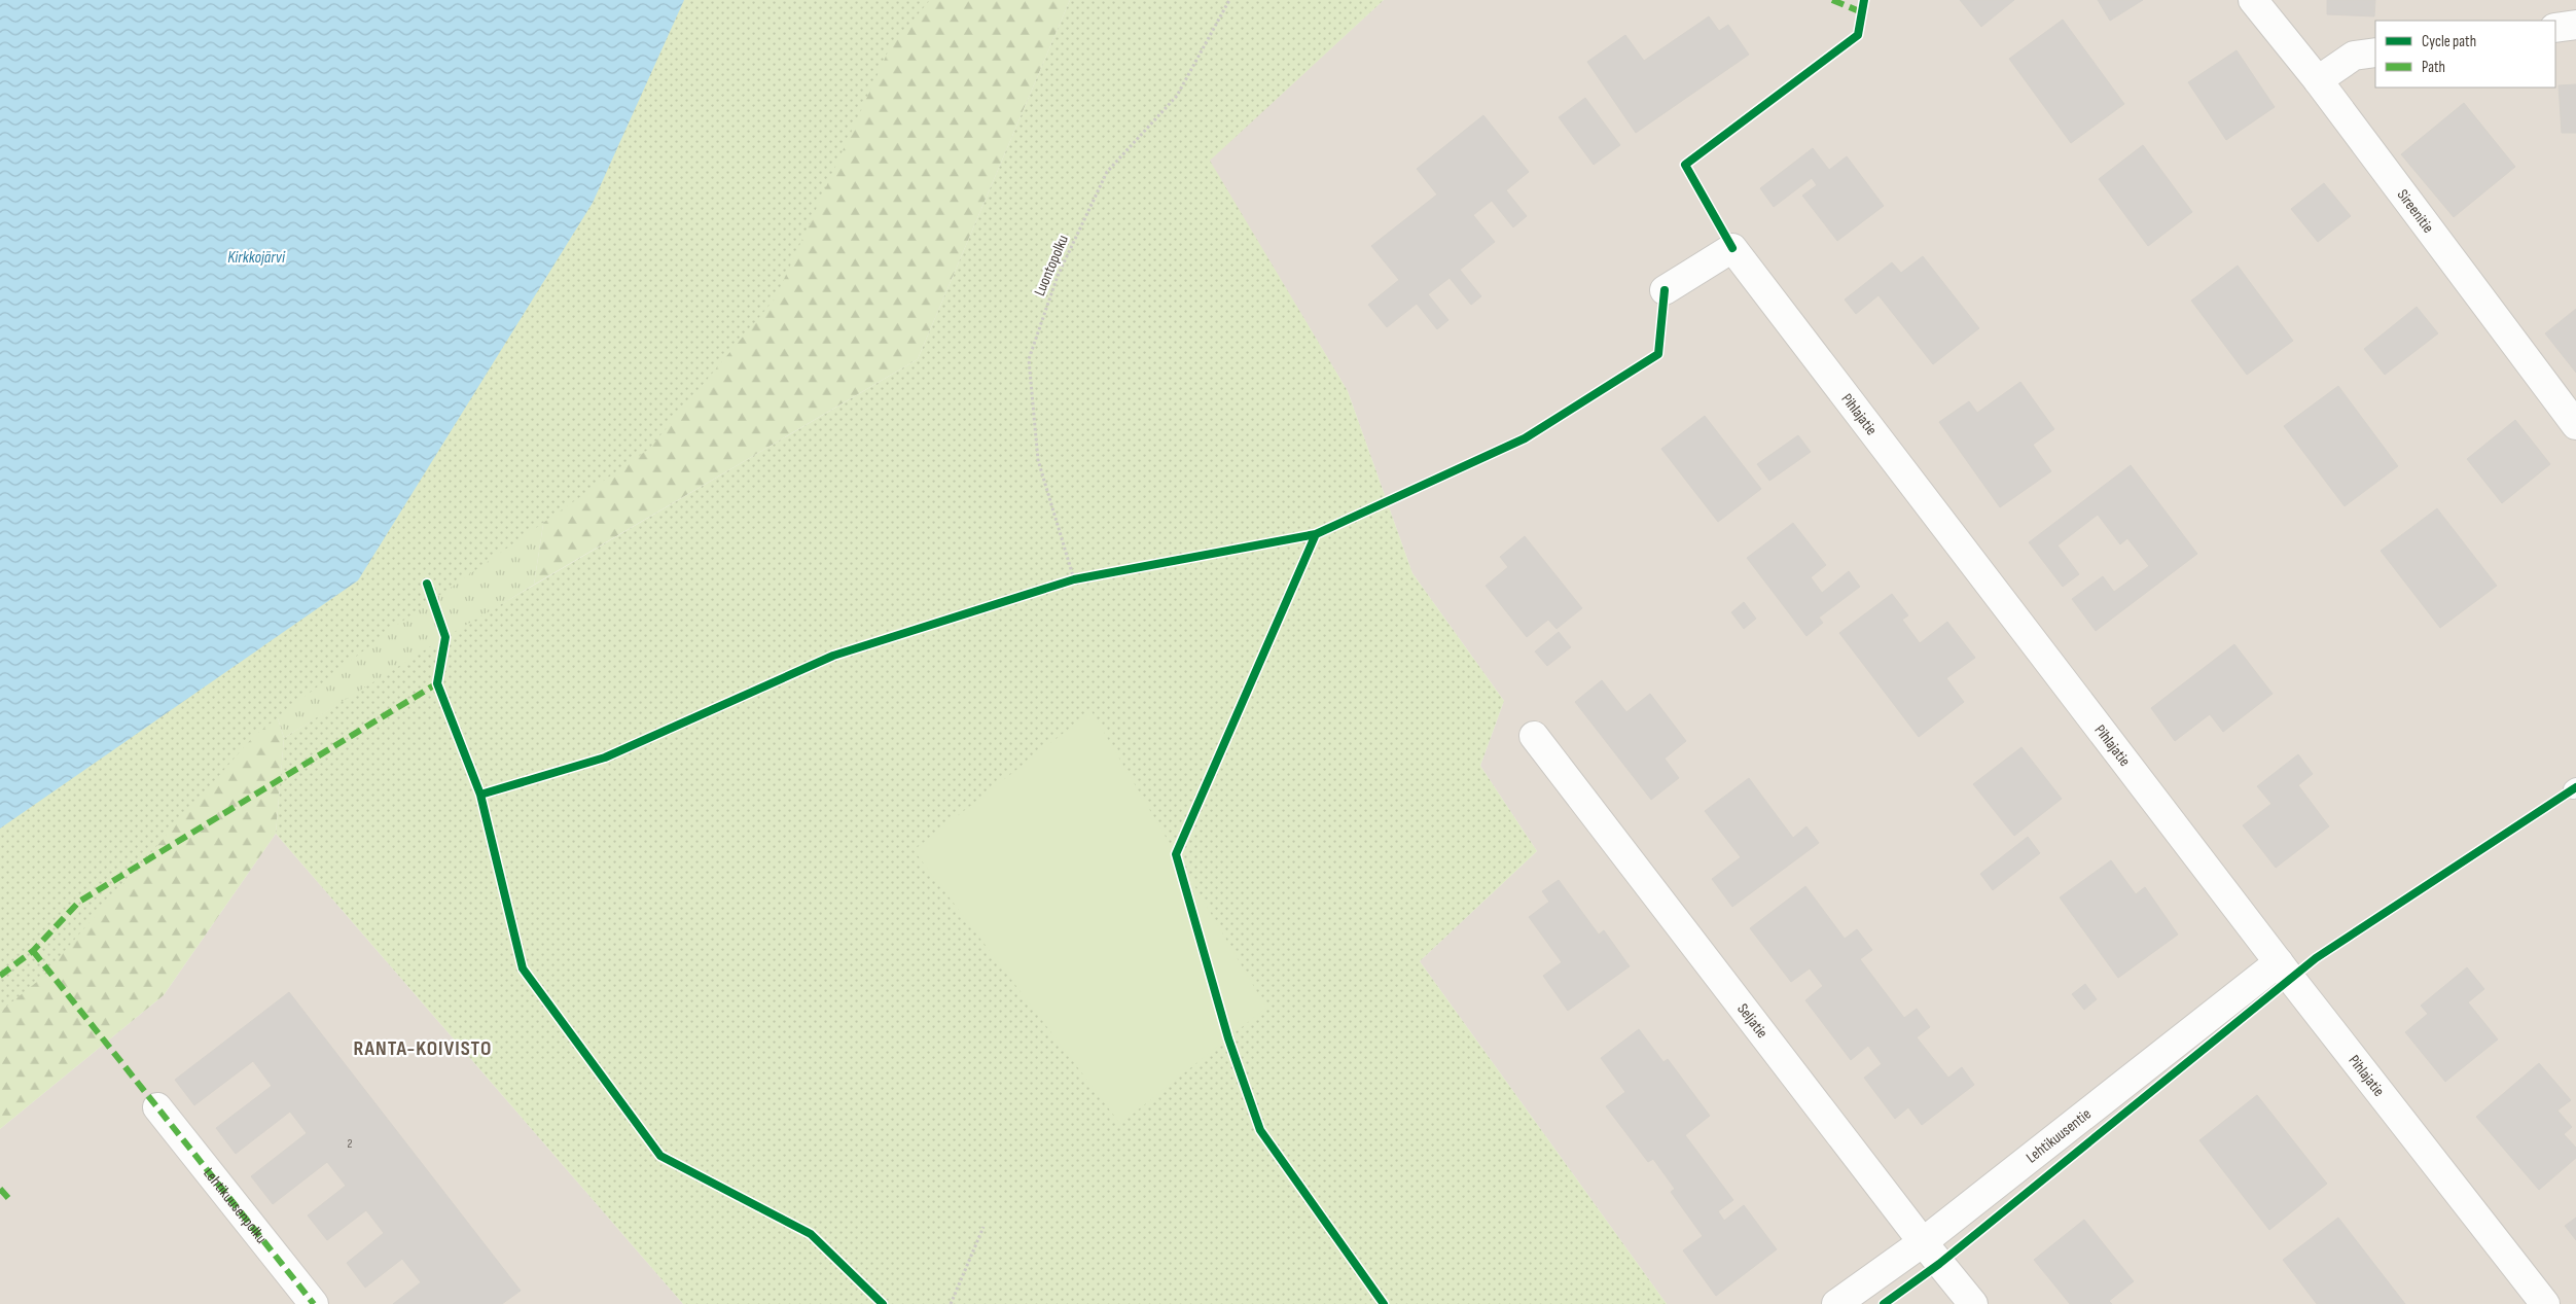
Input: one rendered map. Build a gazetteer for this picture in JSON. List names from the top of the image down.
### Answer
{
  "streets": {
    "street": [
      "Sireenitie",
      "Pihlajatie",
      "Seljatie",
      "Lehtikuusentie",
      "Lehtikuusenpolku"
    ],
    "path": ["Luontopolku"]
  },
  "crossings": [
    ["Pihlajatie", "Lehtikuusentie"],
    ["Seljatie", "Lehtikuusentie"]
  ],
  "districts": ["RANTA-KOIVISTO"],
  "water": ["Kirkkojärvi"],
  "house_numbers": ["2"],
  "legend": ["Cycle path", "Path"]
}
